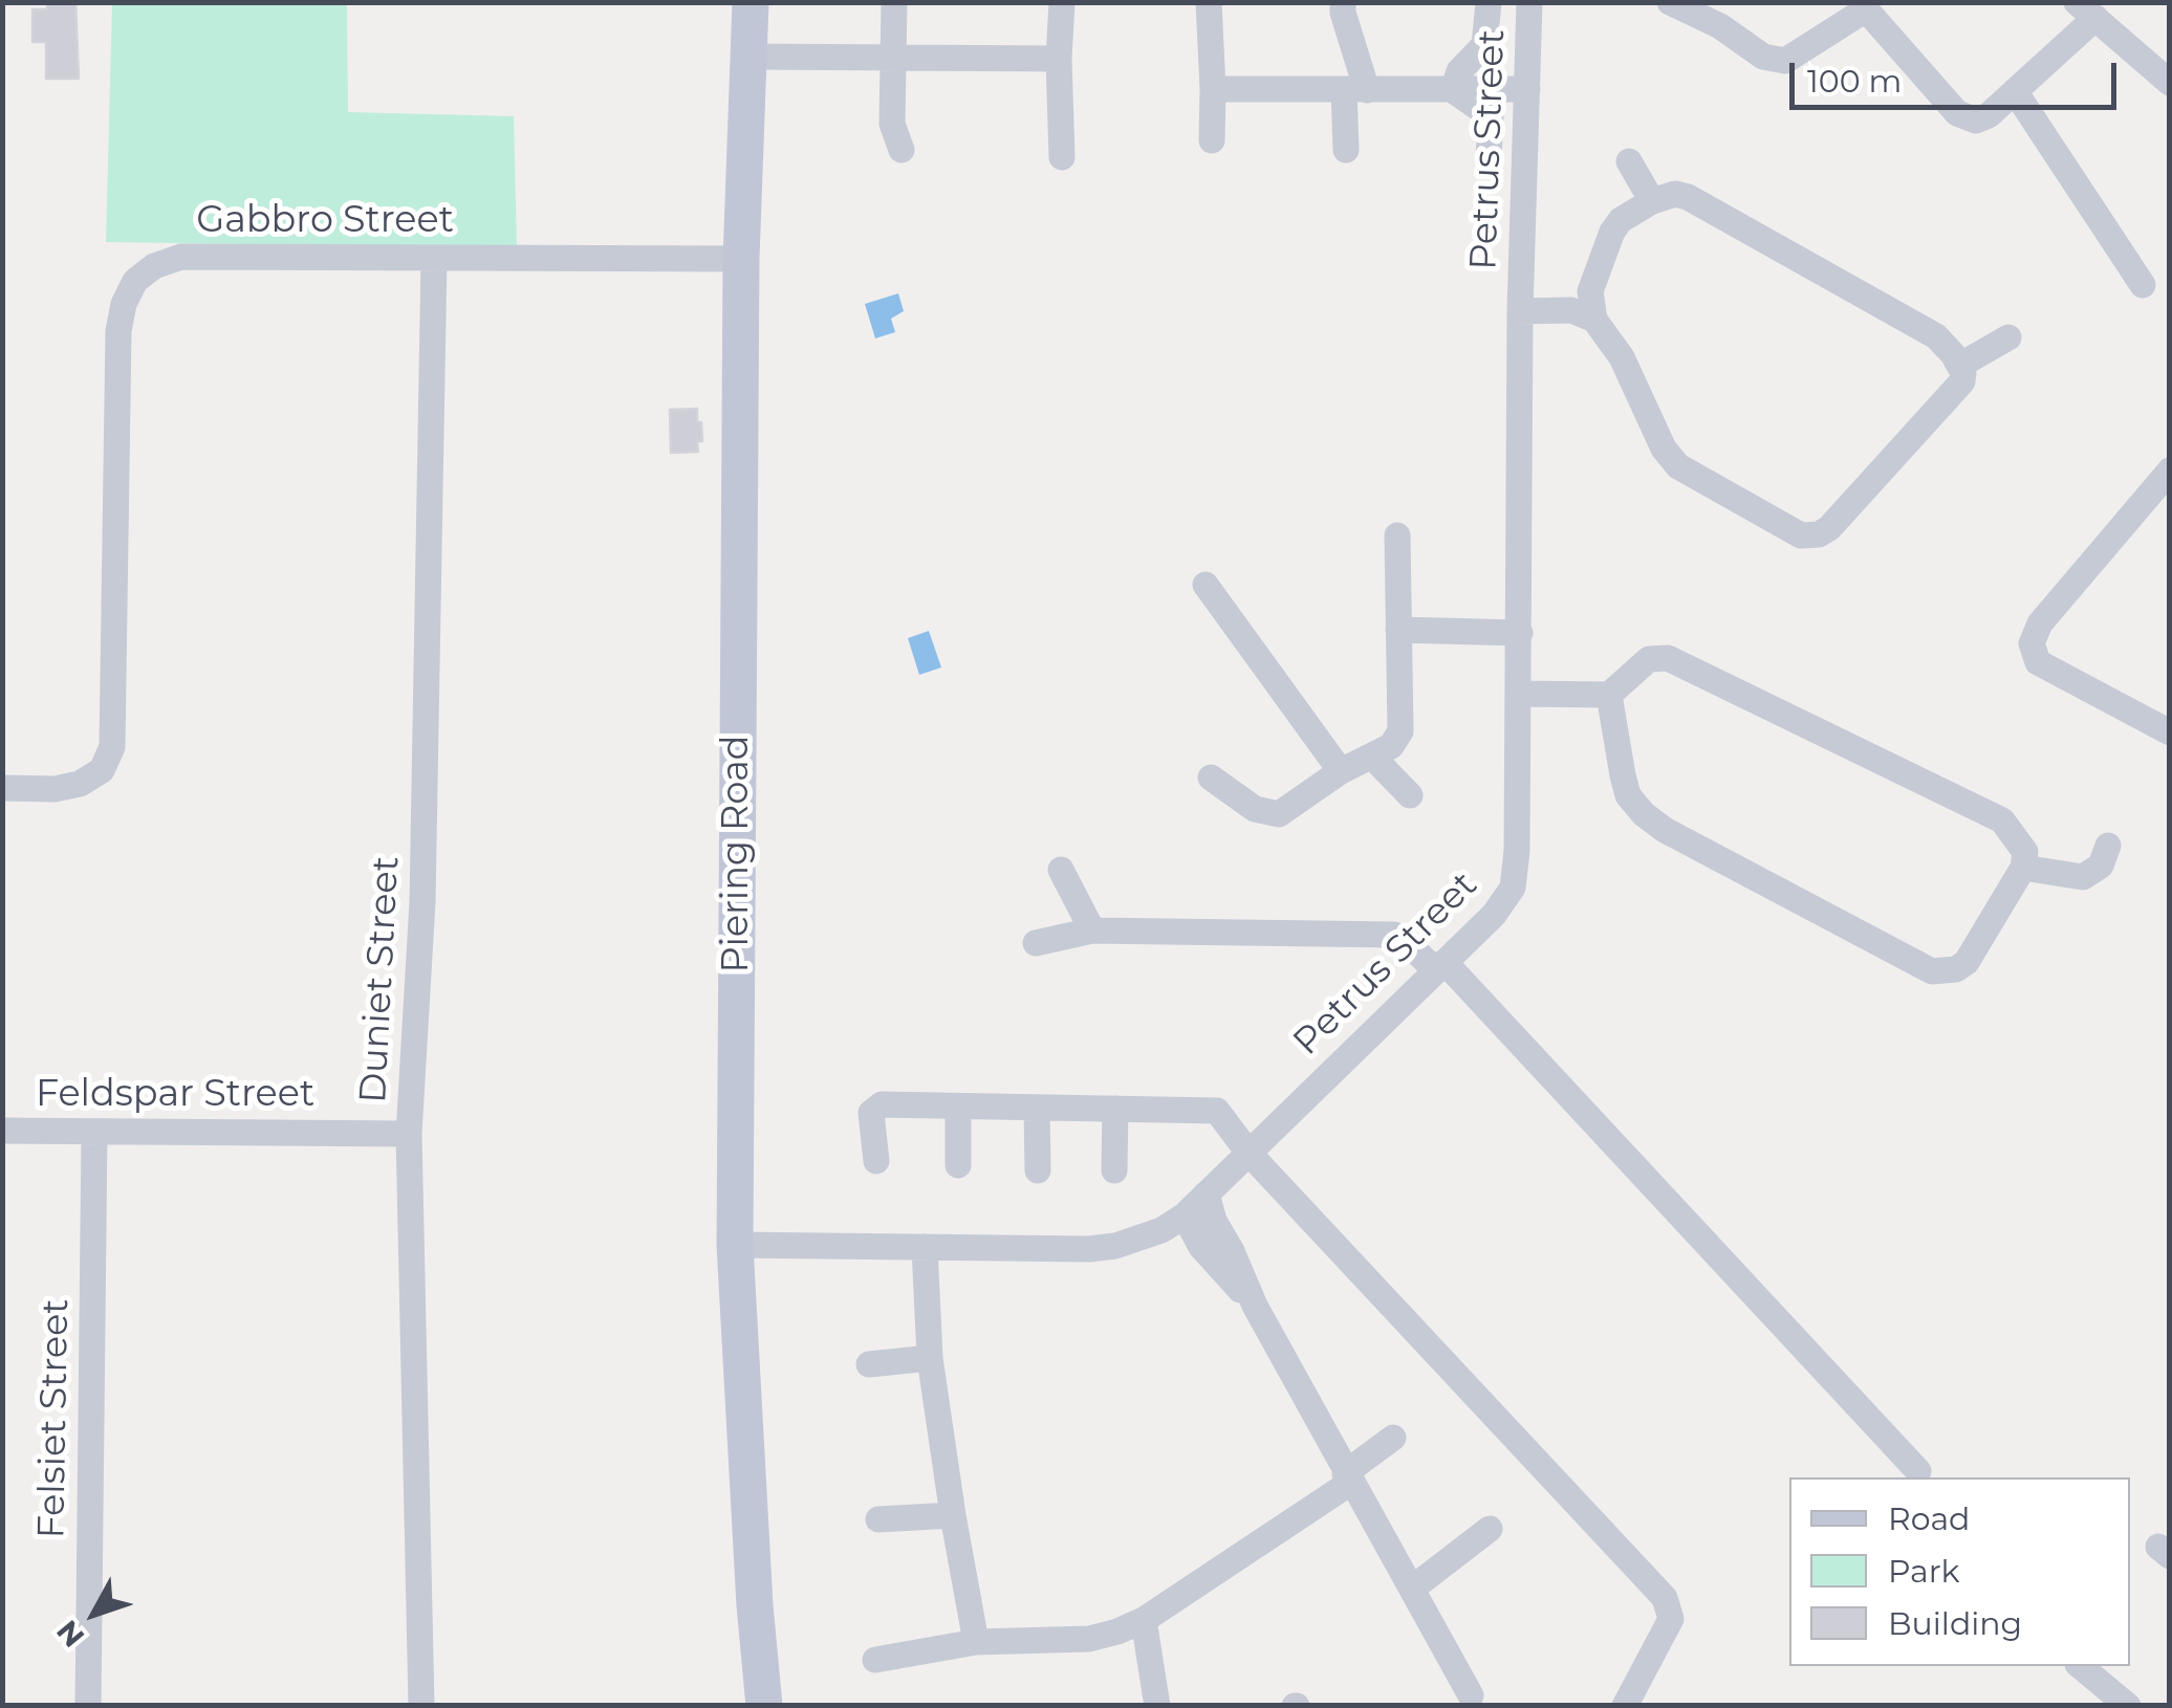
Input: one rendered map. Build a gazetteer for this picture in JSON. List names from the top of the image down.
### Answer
{
  "streets": {
    "street": [
      "Petrus Street",
      "Gabbro Street",
      "Piering Road",
      "Duniet Street",
      "Feldspar Street",
      "Felsiet Street"
    ]
  },
  "crossings": [
    ["Petrus Street", "Piering Road"],
    ["Gabbro Street", "Piering Road"],
    ["Gabbro Street", "Duniet Street"],
    ["Duniet Street", "Feldspar Street"],
    ["Feldspar Street", "Felsiet Street"]
  ],
  "legend": ["Road", "Park", "Building"],
  "scale_bar": "100 m",
  "north": "bottom left"
}
